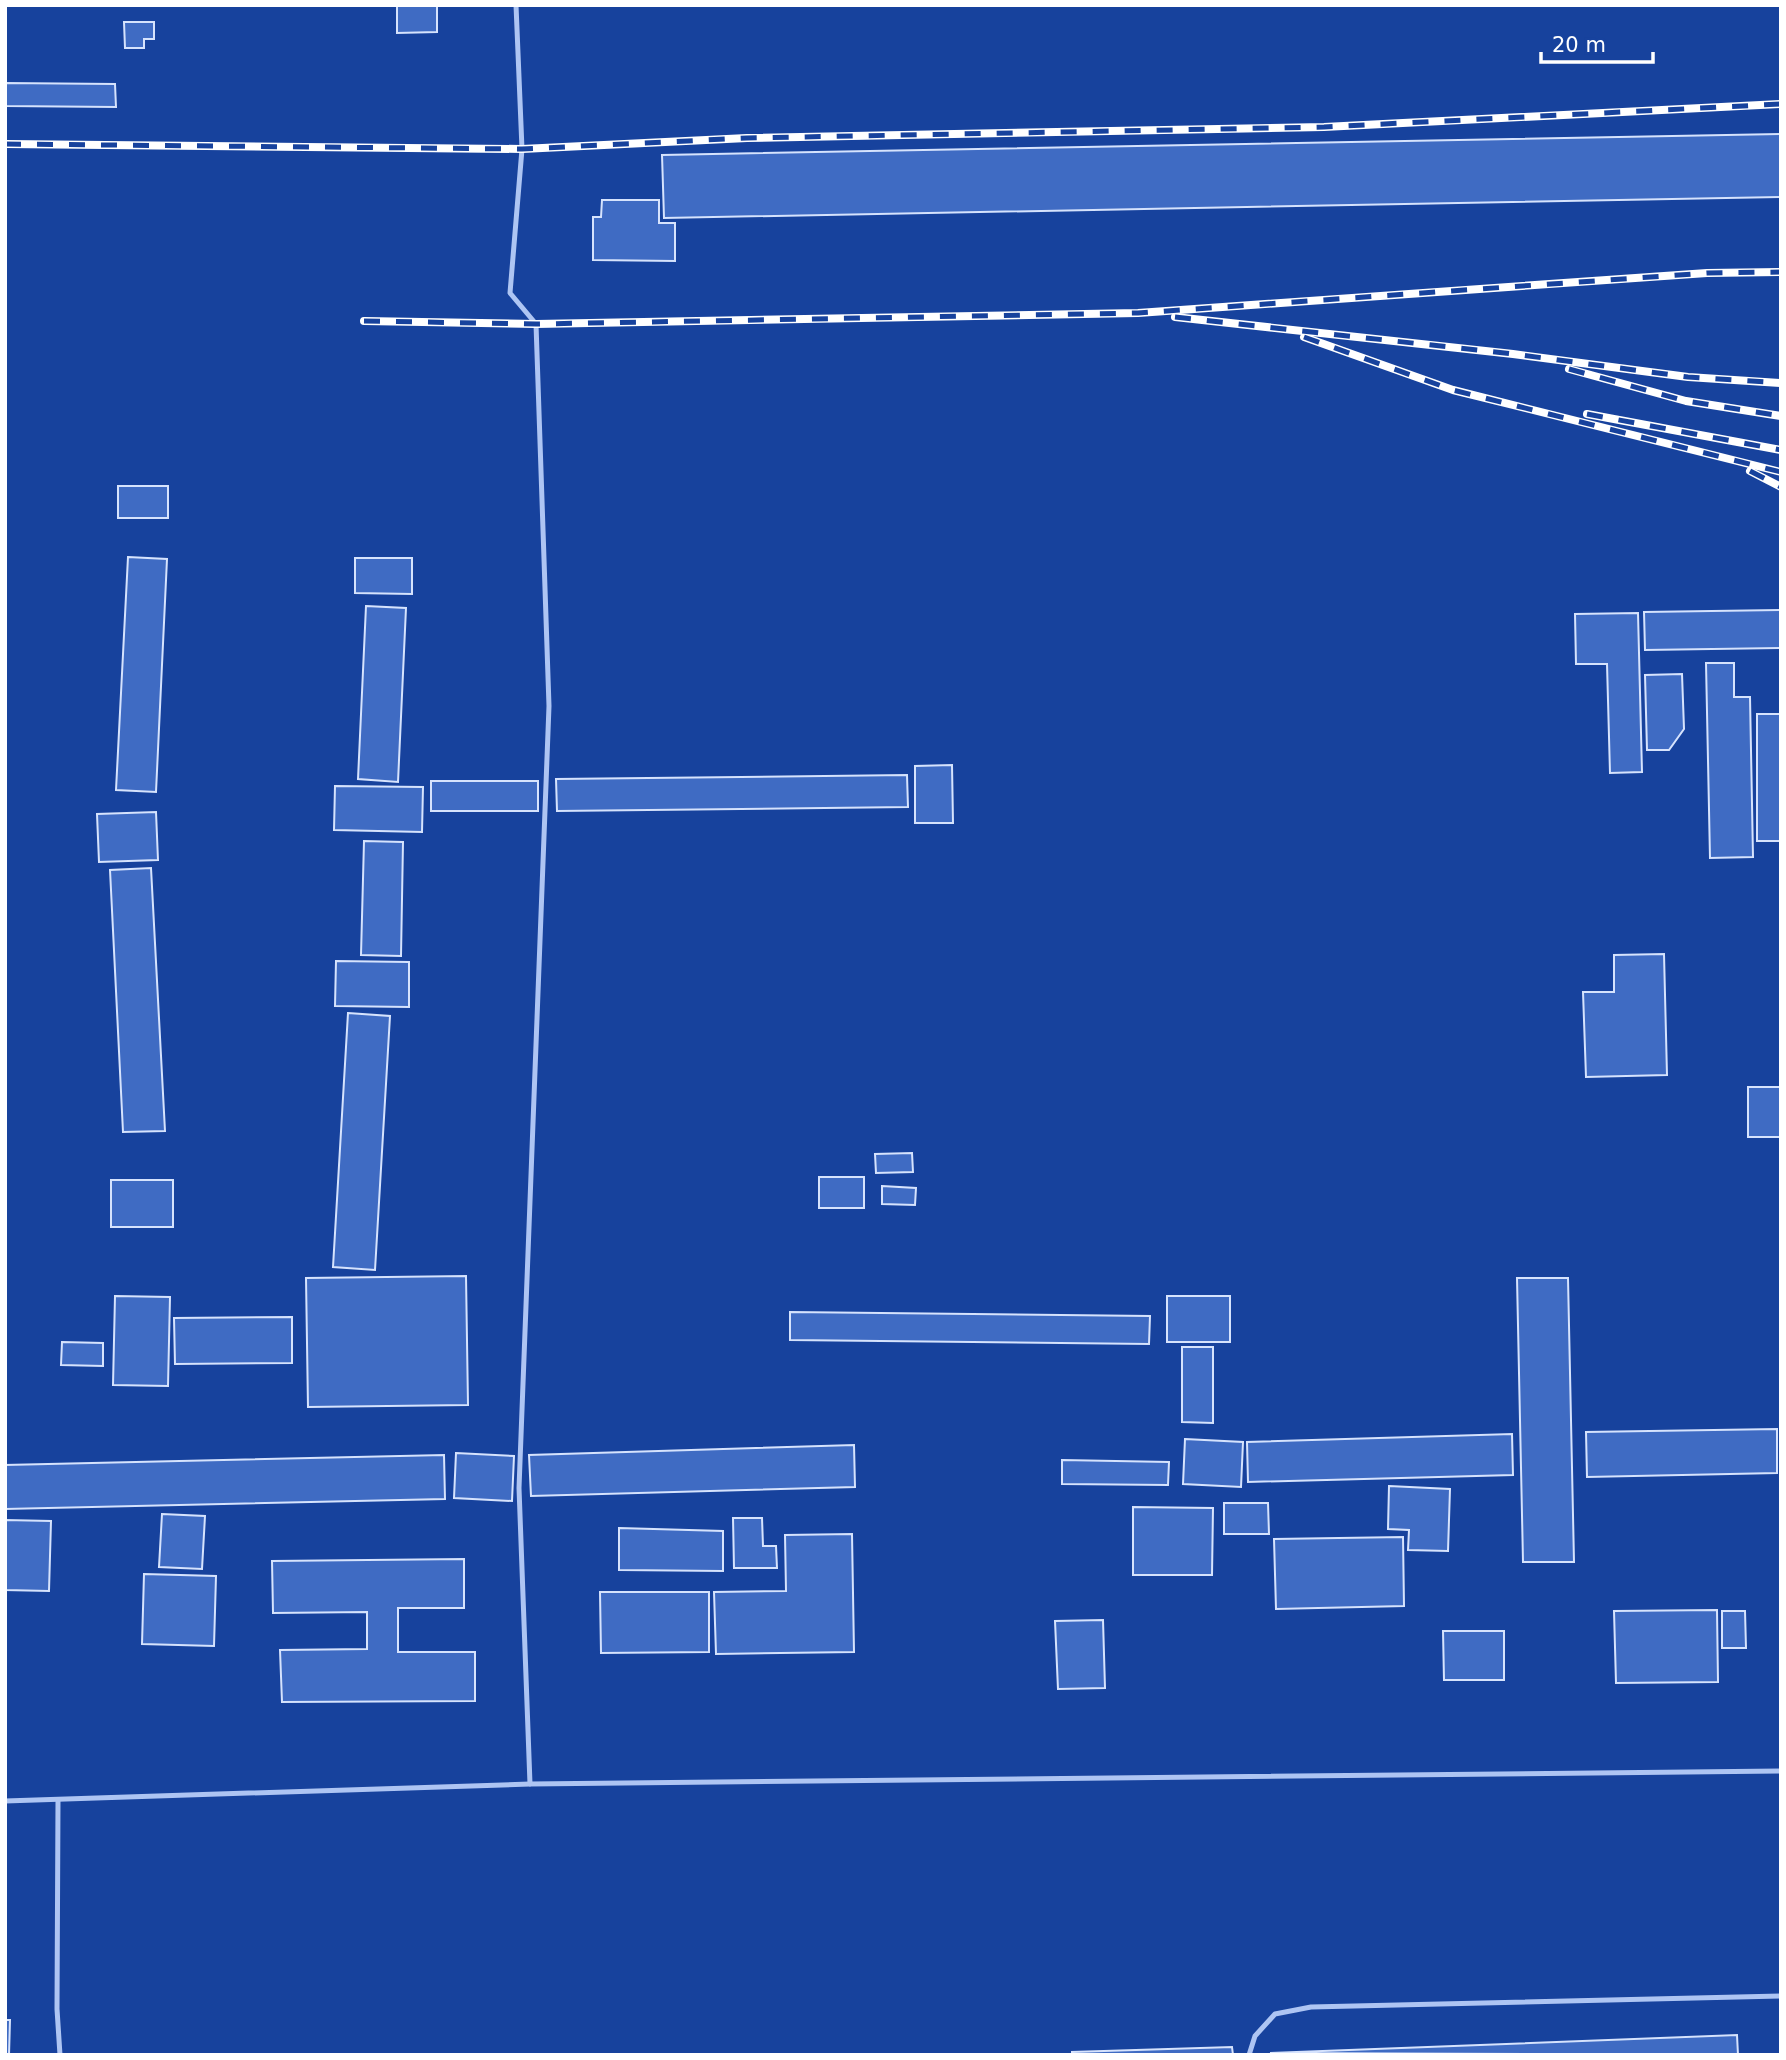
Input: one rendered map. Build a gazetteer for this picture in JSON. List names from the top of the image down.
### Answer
{
  "scale_bar": "20 m"
}
